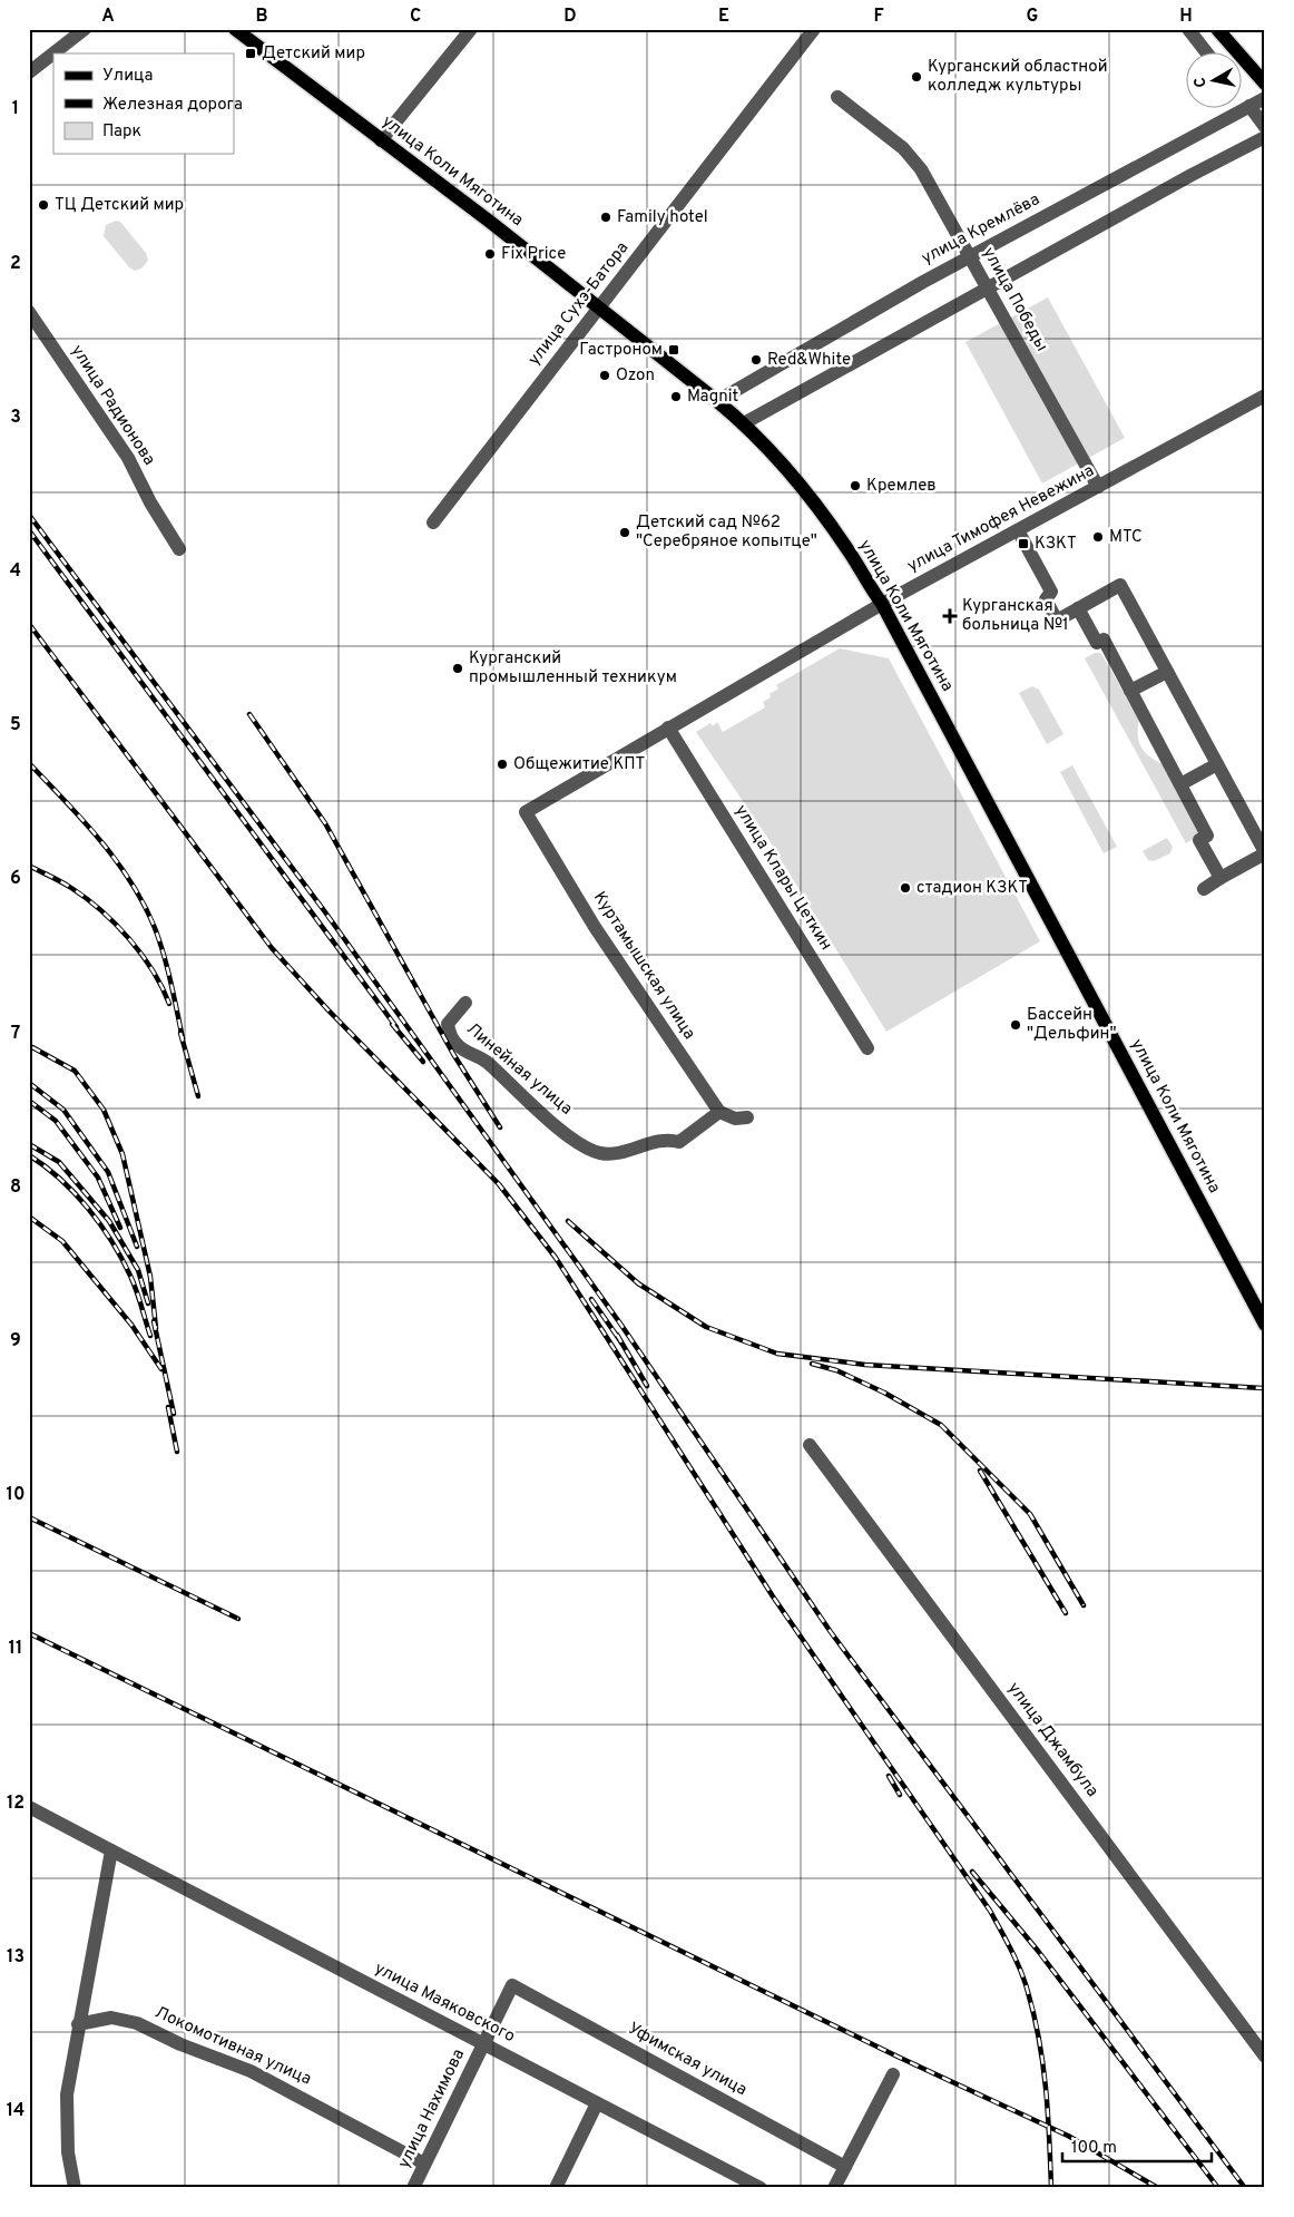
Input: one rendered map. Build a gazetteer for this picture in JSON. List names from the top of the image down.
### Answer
{
  "streets": {
    "main road": ["улица Коли Мяготина"],
    "street": [
      "улица Кремлёва",
      "улица Победы",
      "улица Сухэ-Батора",
      "улица Радионова",
      "улица Тимофея Невежина",
      "улица Клары Цеткин",
      "Куртамышская улица",
      "Линейная улица",
      "улица Джамбула",
      "улица Маяковского",
      "Локомотивная улица",
      "Уфимская улица",
      "улица Нахимова"
    ]
  },
  "crossings": [
    ["улица Коли Мяготина", "улица Кремлёва"],
    ["улица Коли Мяготина", "улица Сухэ-Батора"],
    ["улица Коли Мяготина", "улица Тимофея Невежина"],
    ["улица Кремлёва", "улица Победы"],
    ["улица Победы", "улица Тимофея Невежина"],
    ["улица Тимофея Невежина", "улица Клары Цеткин"],
    ["улица Тимофея Невежина", "Куртамышская улица"],
    ["Куртамышская улица", "Линейная улица"],
    ["улица Маяковского", "улица Нахимова"],
    ["Локомотивная улица", "улица Нахимова"],
    ["Уфимская улица", "улица Нахимова"]
  ],
  "places": {
    "transit": ["Детский мир", "Гастроном", "КЗКТ"],
    "other": [
      "Курганский областной колледж культуры",
      "ТЦ Детский мир",
      "Family hotel",
      "Fix Price",
      "Red&White",
      "Ozon",
      "Magnit",
      "Кремлев",
      "Детский сад №62 \"Серебряное копытце\"",
      "МТС",
      "Курганский промышленный техникум",
      "Общежитие КПТ",
      "стадион КЗКТ",
      "Бассейн \"Дельфин\""
    ],
    "health": ["Курганская больница №1"]
  },
  "legend": ["Улица", "Железная дорога", "Парк"],
  "scale_bar": "100 m",
  "north": "left",
  "grid": {
    "columns": [
      "A",
      "B",
      "C",
      "D",
      "E",
      "F",
      "G",
      "H"
    ],
    "rows": [
      "1",
      "2",
      "3",
      "4",
      "5",
      "6",
      "7",
      "8",
      "9",
      "10",
      "11",
      "12",
      "13",
      "14"
    ]
  }
}
